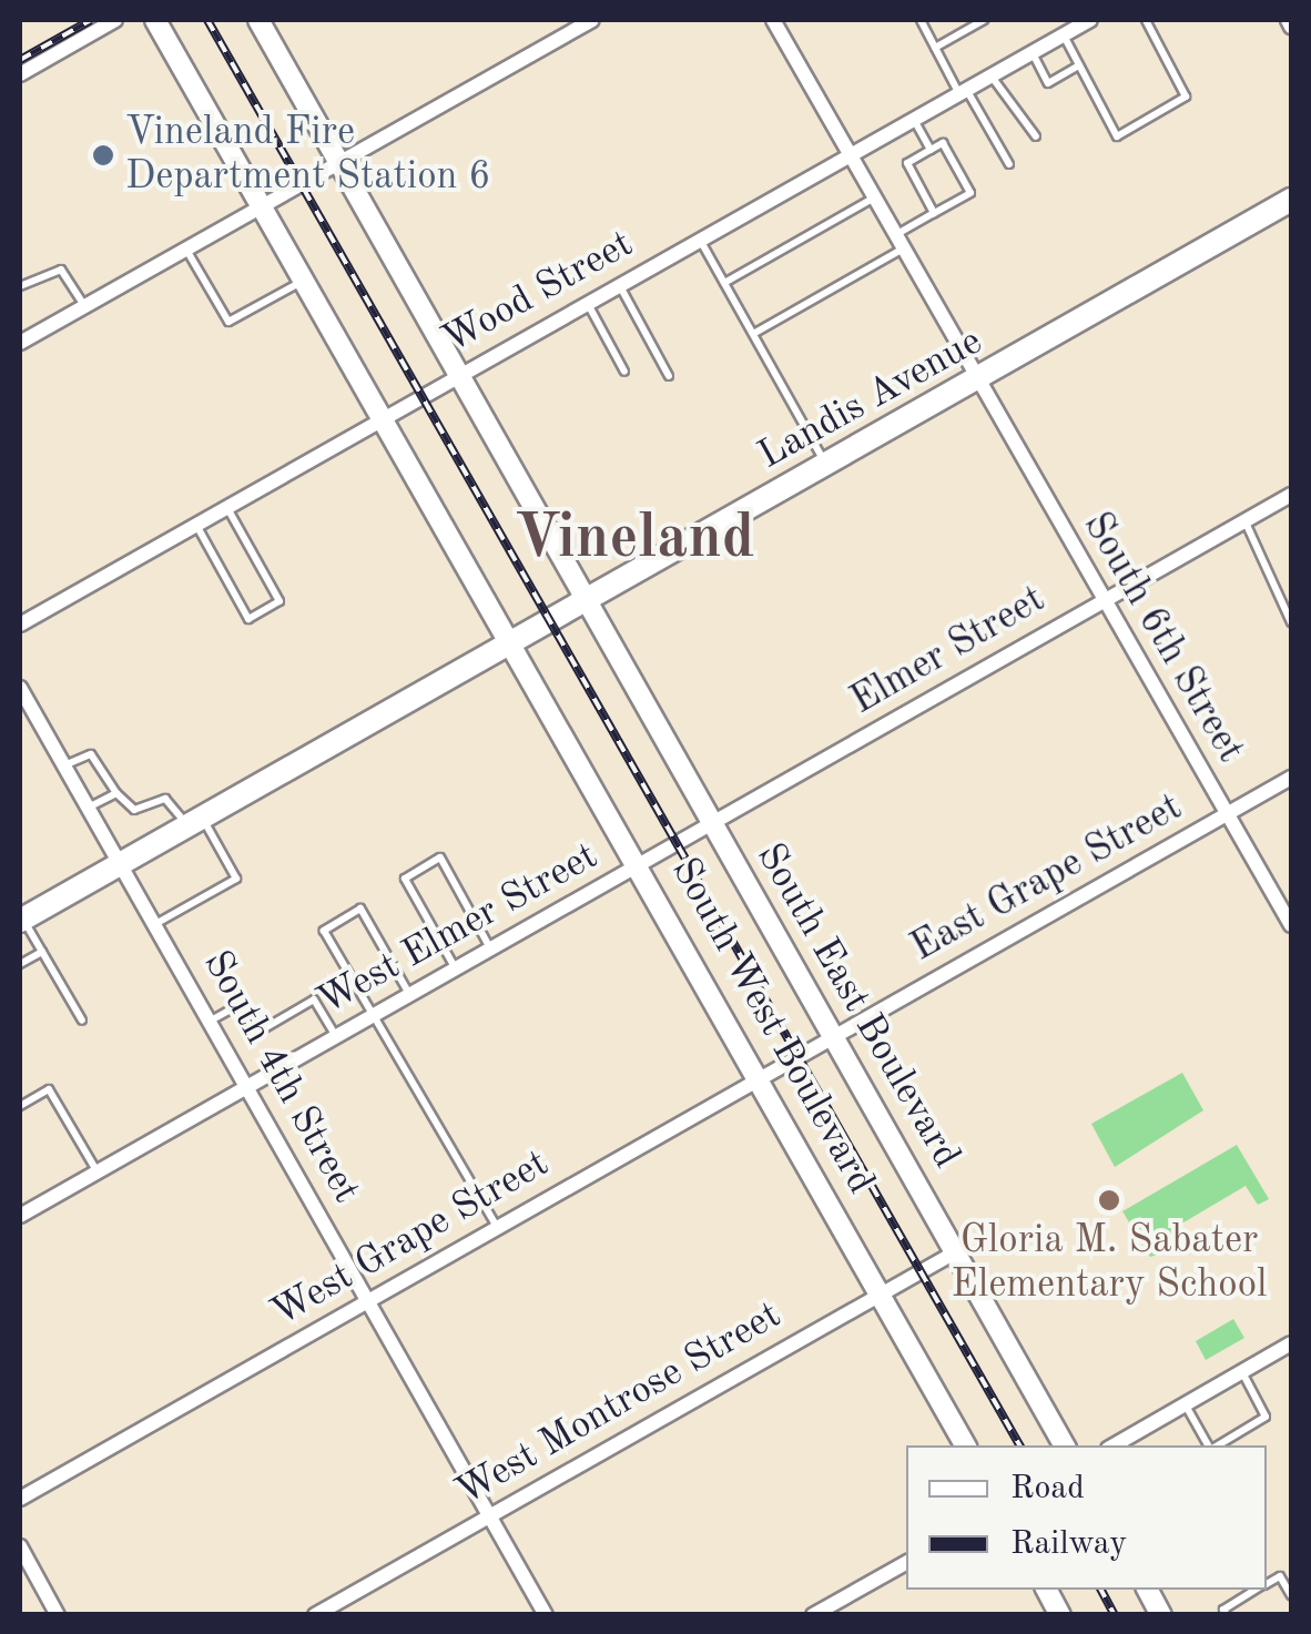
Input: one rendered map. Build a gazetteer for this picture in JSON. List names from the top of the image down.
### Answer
{
  "streets": {
    "main road": ["Landis Avenue", "South East Boulevard", "South West Boulevard"],
    "street": [
      "Wood Street",
      "South 6th Street",
      "Elmer Street",
      "East Grape Street",
      "West Elmer Street",
      "South 4th Street",
      "West Grape Street",
      "West Montrose Street"
    ]
  },
  "crossings": [
    ["Wood Street", "South 6th Street"],
    ["Wood Street", "South East Boulevard"],
    ["Wood Street", "South West Boulevard"],
    ["Landis Avenue", "South 6th Street"],
    ["Landis Avenue", "South East Boulevard"],
    ["Landis Avenue", "South West Boulevard"],
    ["Landis Avenue", "South 4th Street"],
    ["South 6th Street", "Elmer Street"],
    ["South 6th Street", "East Grape Street"],
    ["Elmer Street", "West Elmer Street"],
    ["Elmer Street", "South East Boulevard"],
    ["Elmer Street", "South West Boulevard"],
    ["East Grape Street", "South East Boulevard"],
    ["East Grape Street", "West Grape Street"],
    ["West Elmer Street", "South West Boulevard"],
    ["West Elmer Street", "South 4th Street"],
    ["South East Boulevard", "West Grape Street"],
    ["South East Boulevard", "West Montrose Street"],
    ["South West Boulevard", "West Grape Street"],
    ["South West Boulevard", "West Montrose Street"],
    ["South 4th Street", "West Grape Street"],
    ["South 4th Street", "West Montrose Street"]
  ],
  "districts": ["Vineland"],
  "places": ["Vineland Fire Department Station 6", "Gloria M. Sabater Elementary School"],
  "legend": ["Road", "Railway"]
}
